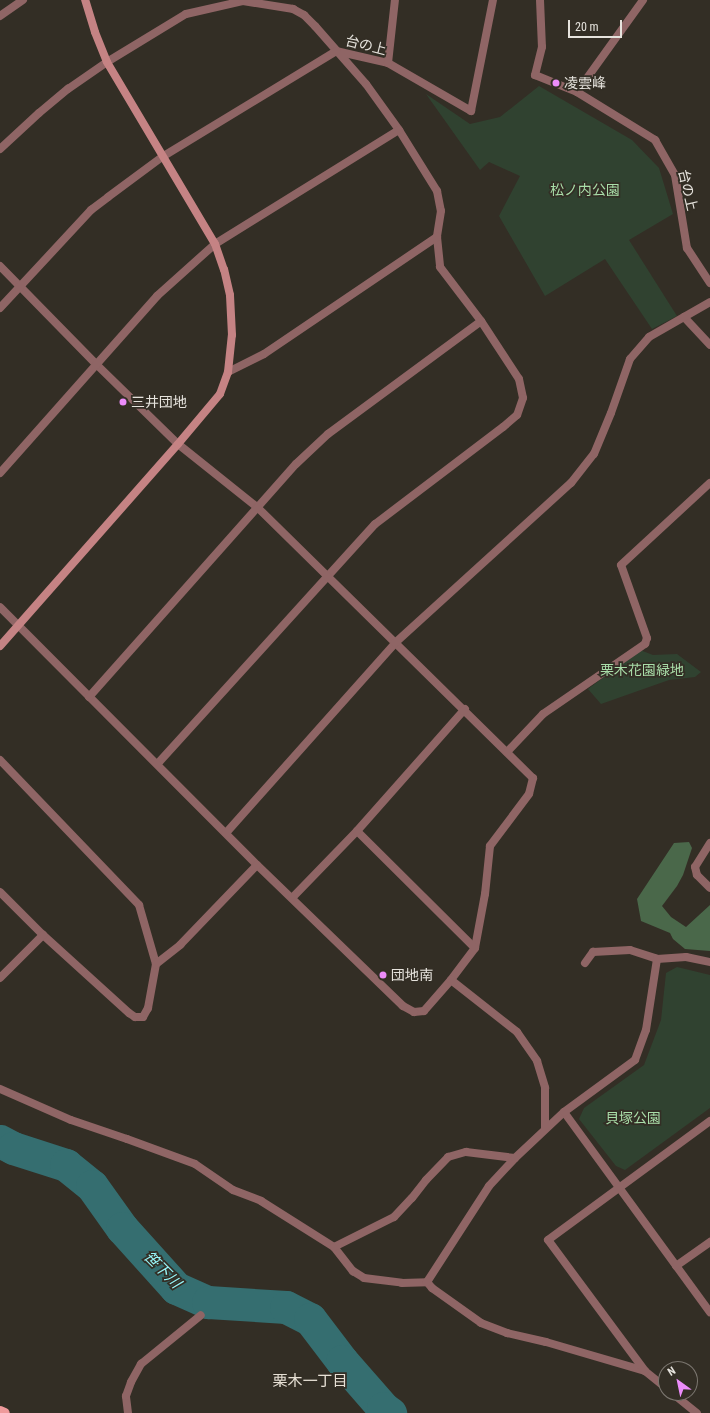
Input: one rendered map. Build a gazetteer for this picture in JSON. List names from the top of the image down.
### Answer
{
  "streets": {
    "street": ["台の上"]
  },
  "districts": ["栗木一丁目"],
  "water": ["笹下川"],
  "parks": ["松ノ内公園", "栗木花園緑地", "貝塚公園"],
  "places": ["凌雲峰", "三井団地", "団地南"],
  "scale_bar": "20 m",
  "north": "top left"
}
